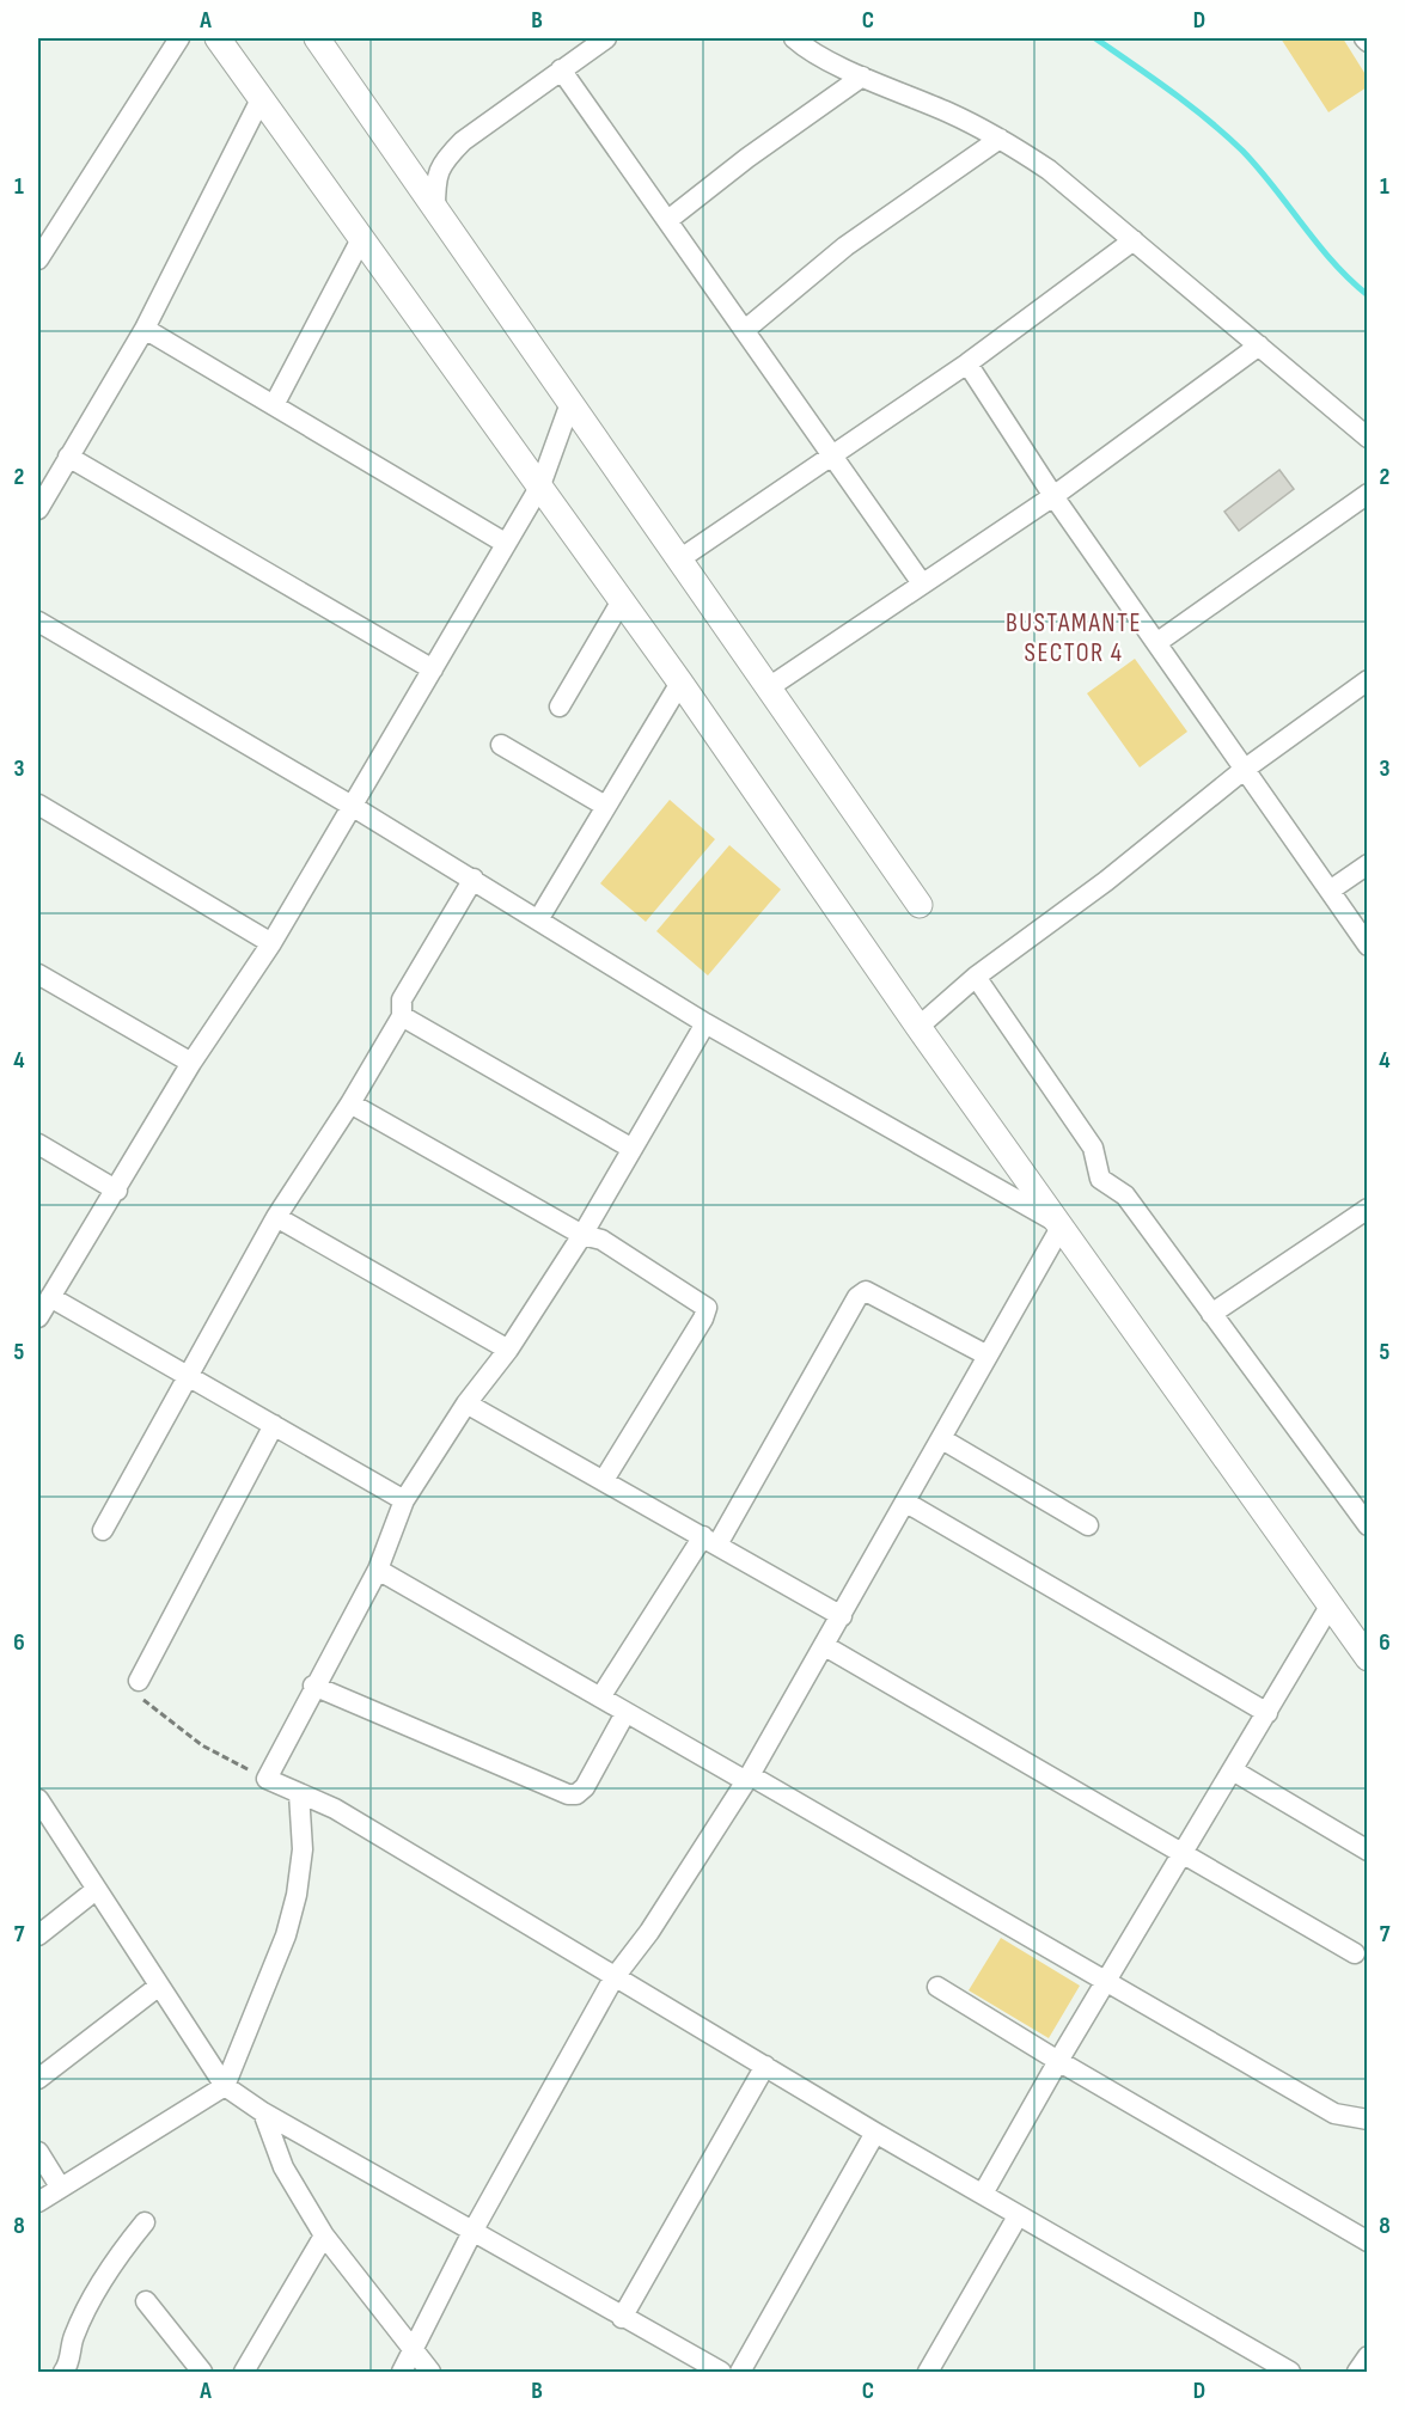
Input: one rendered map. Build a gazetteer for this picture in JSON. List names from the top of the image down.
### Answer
{
  "districts": ["BUSTAMANTE SECTOR 4"],
  "grid": {
    "columns": [
      "A",
      "B",
      "C",
      "D"
    ],
    "rows": [
      "1",
      "2",
      "3",
      "4",
      "5",
      "6",
      "7",
      "8"
    ]
  }
}
